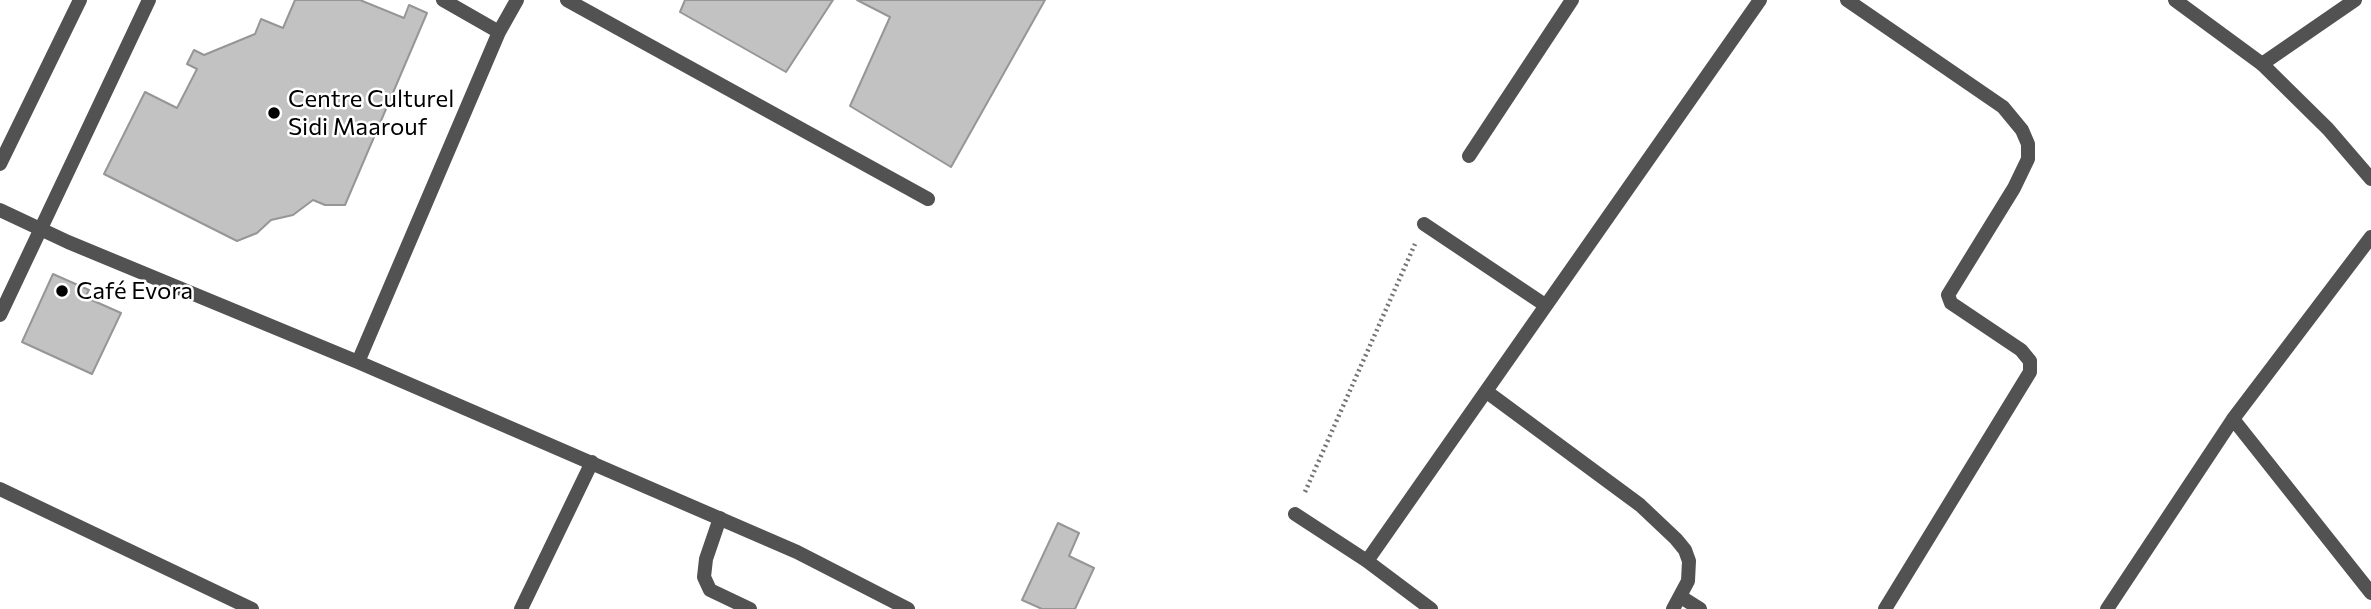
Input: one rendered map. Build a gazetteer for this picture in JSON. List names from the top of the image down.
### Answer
{
  "places": ["Centre Culturel Sidi Maarouf", "Café Evora"]
}
